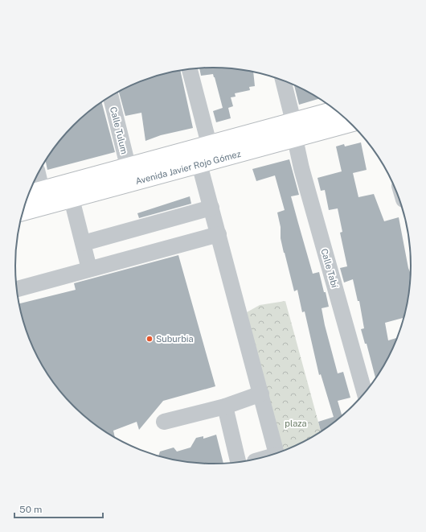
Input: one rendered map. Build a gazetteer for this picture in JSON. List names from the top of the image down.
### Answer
{
  "streets": {
    "main road": ["Avenida Javier Rojo Gómez"],
    "street": ["Calle Tulum", "Calle Tabí"]
  },
  "crossings": [
    ["Calle Tulum", "Avenida Javier Rojo Gómez"],
    ["Avenida Javier Rojo Gómez", "Calle Tabí"]
  ],
  "parks": ["plaza"],
  "places": ["Suburbia"],
  "scale_bar": "50 m"
}
